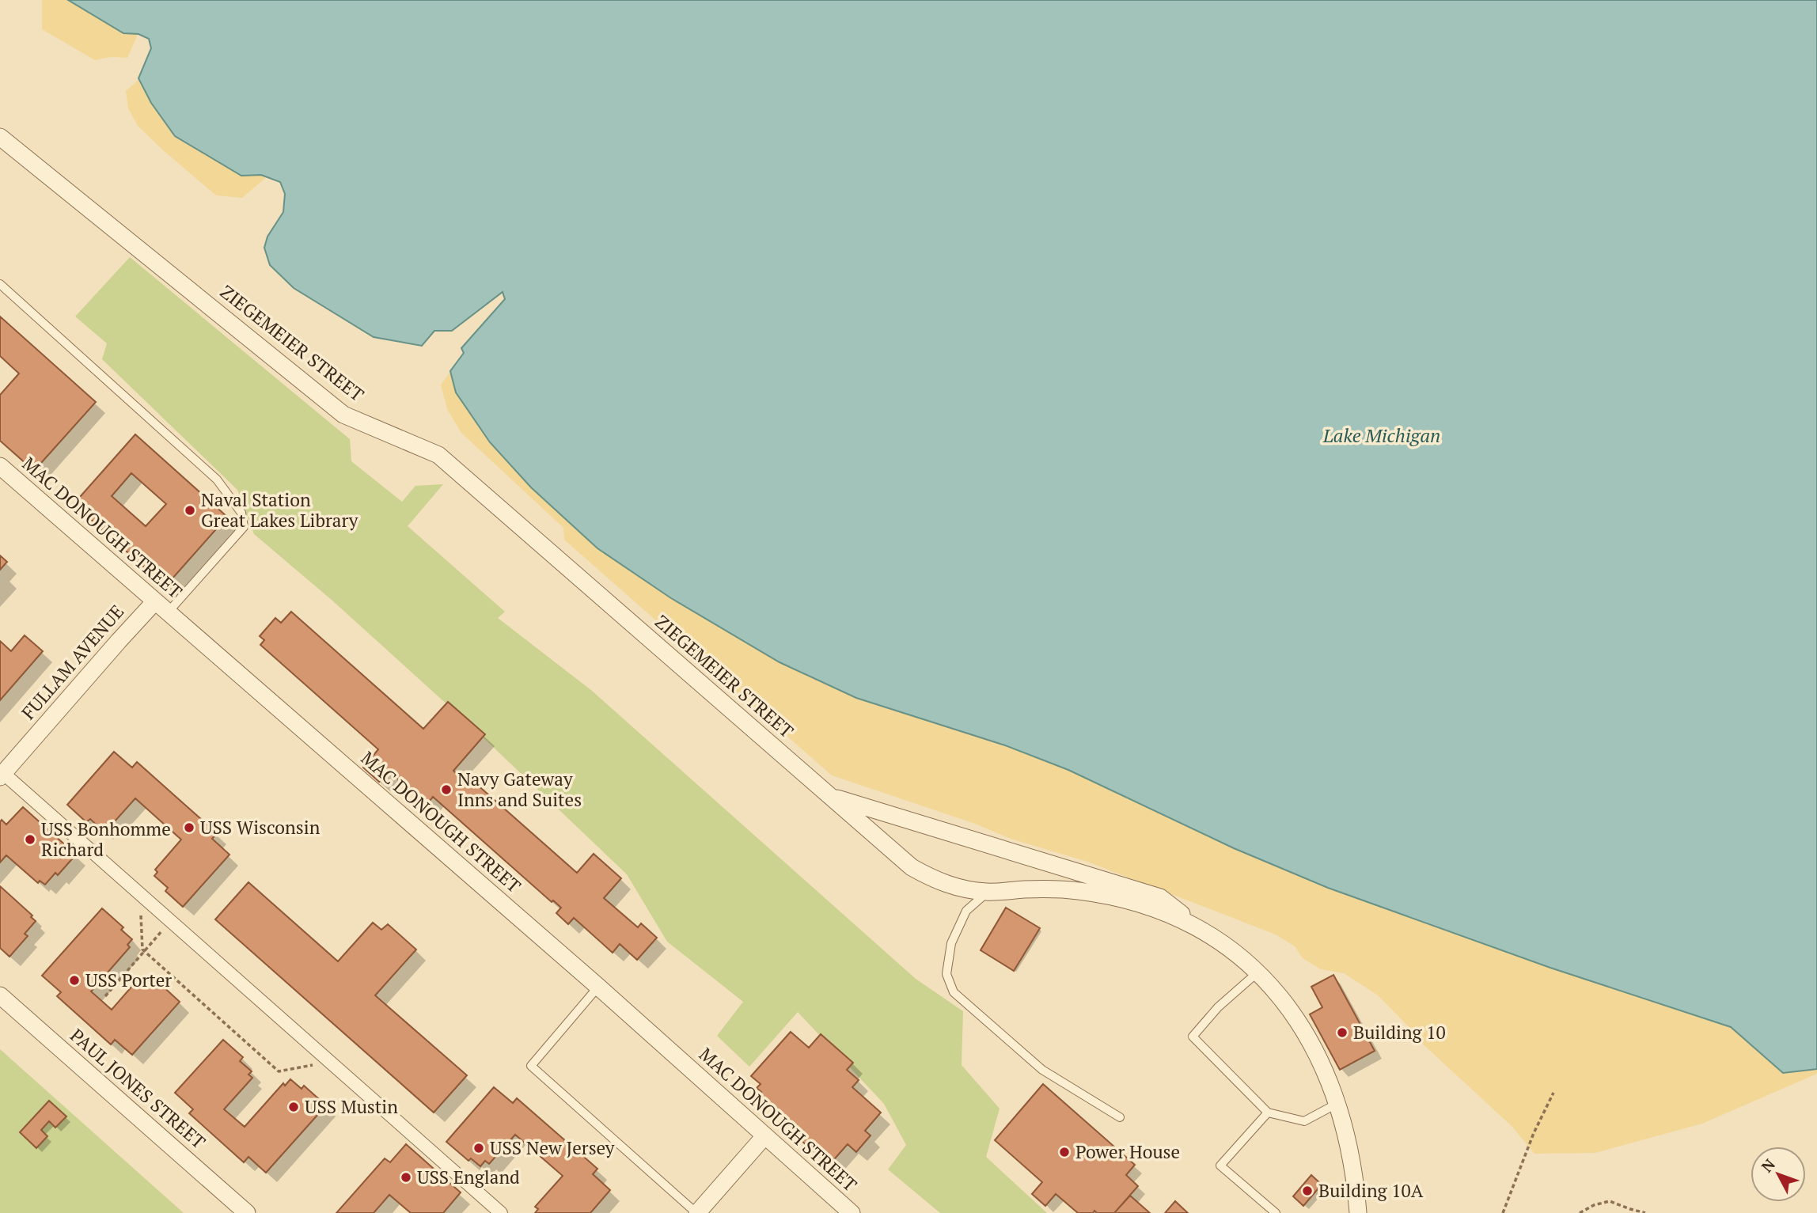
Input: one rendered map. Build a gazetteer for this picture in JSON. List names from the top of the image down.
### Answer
{
  "streets": {
    "street": [
      "ZIEGEMEIER STREET",
      "MAC DONOUGH STREET",
      "FULLAM AVENUE",
      "PAUL JONES STREET"
    ]
  },
  "crossings": [
    ["MAC DONOUGH STREET", "FULLAM AVENUE"]
  ],
  "water": ["Lake Michigan"],
  "places": [
    "Naval Station Great Lakes Library",
    "Navy Gateway Inns and Suites",
    "USS Wisconsin",
    "USS Bonhomme Richard",
    "USS Porter",
    "Building 10",
    "USS Mustin",
    "USS New Jersey",
    "Power House",
    "USS England",
    "Building 10A"
  ],
  "north": "top left"
}
